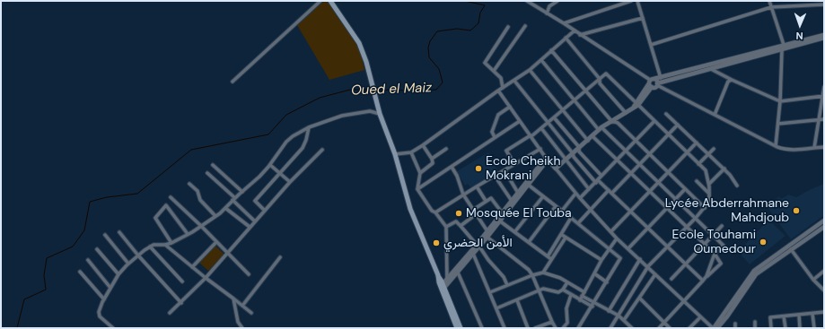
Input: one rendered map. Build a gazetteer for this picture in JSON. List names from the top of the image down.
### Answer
{
  "water": ["Oued el Maiz"],
  "places": [
    "Ecole Cheikh Mokrani",
    "Lycée Abderrahmane Mahdjoub",
    "Mosquée El Touba",
    "Ecole Touhami Oumedour",
    "الأمن الحضري"
  ],
  "north": "bottom"
}
